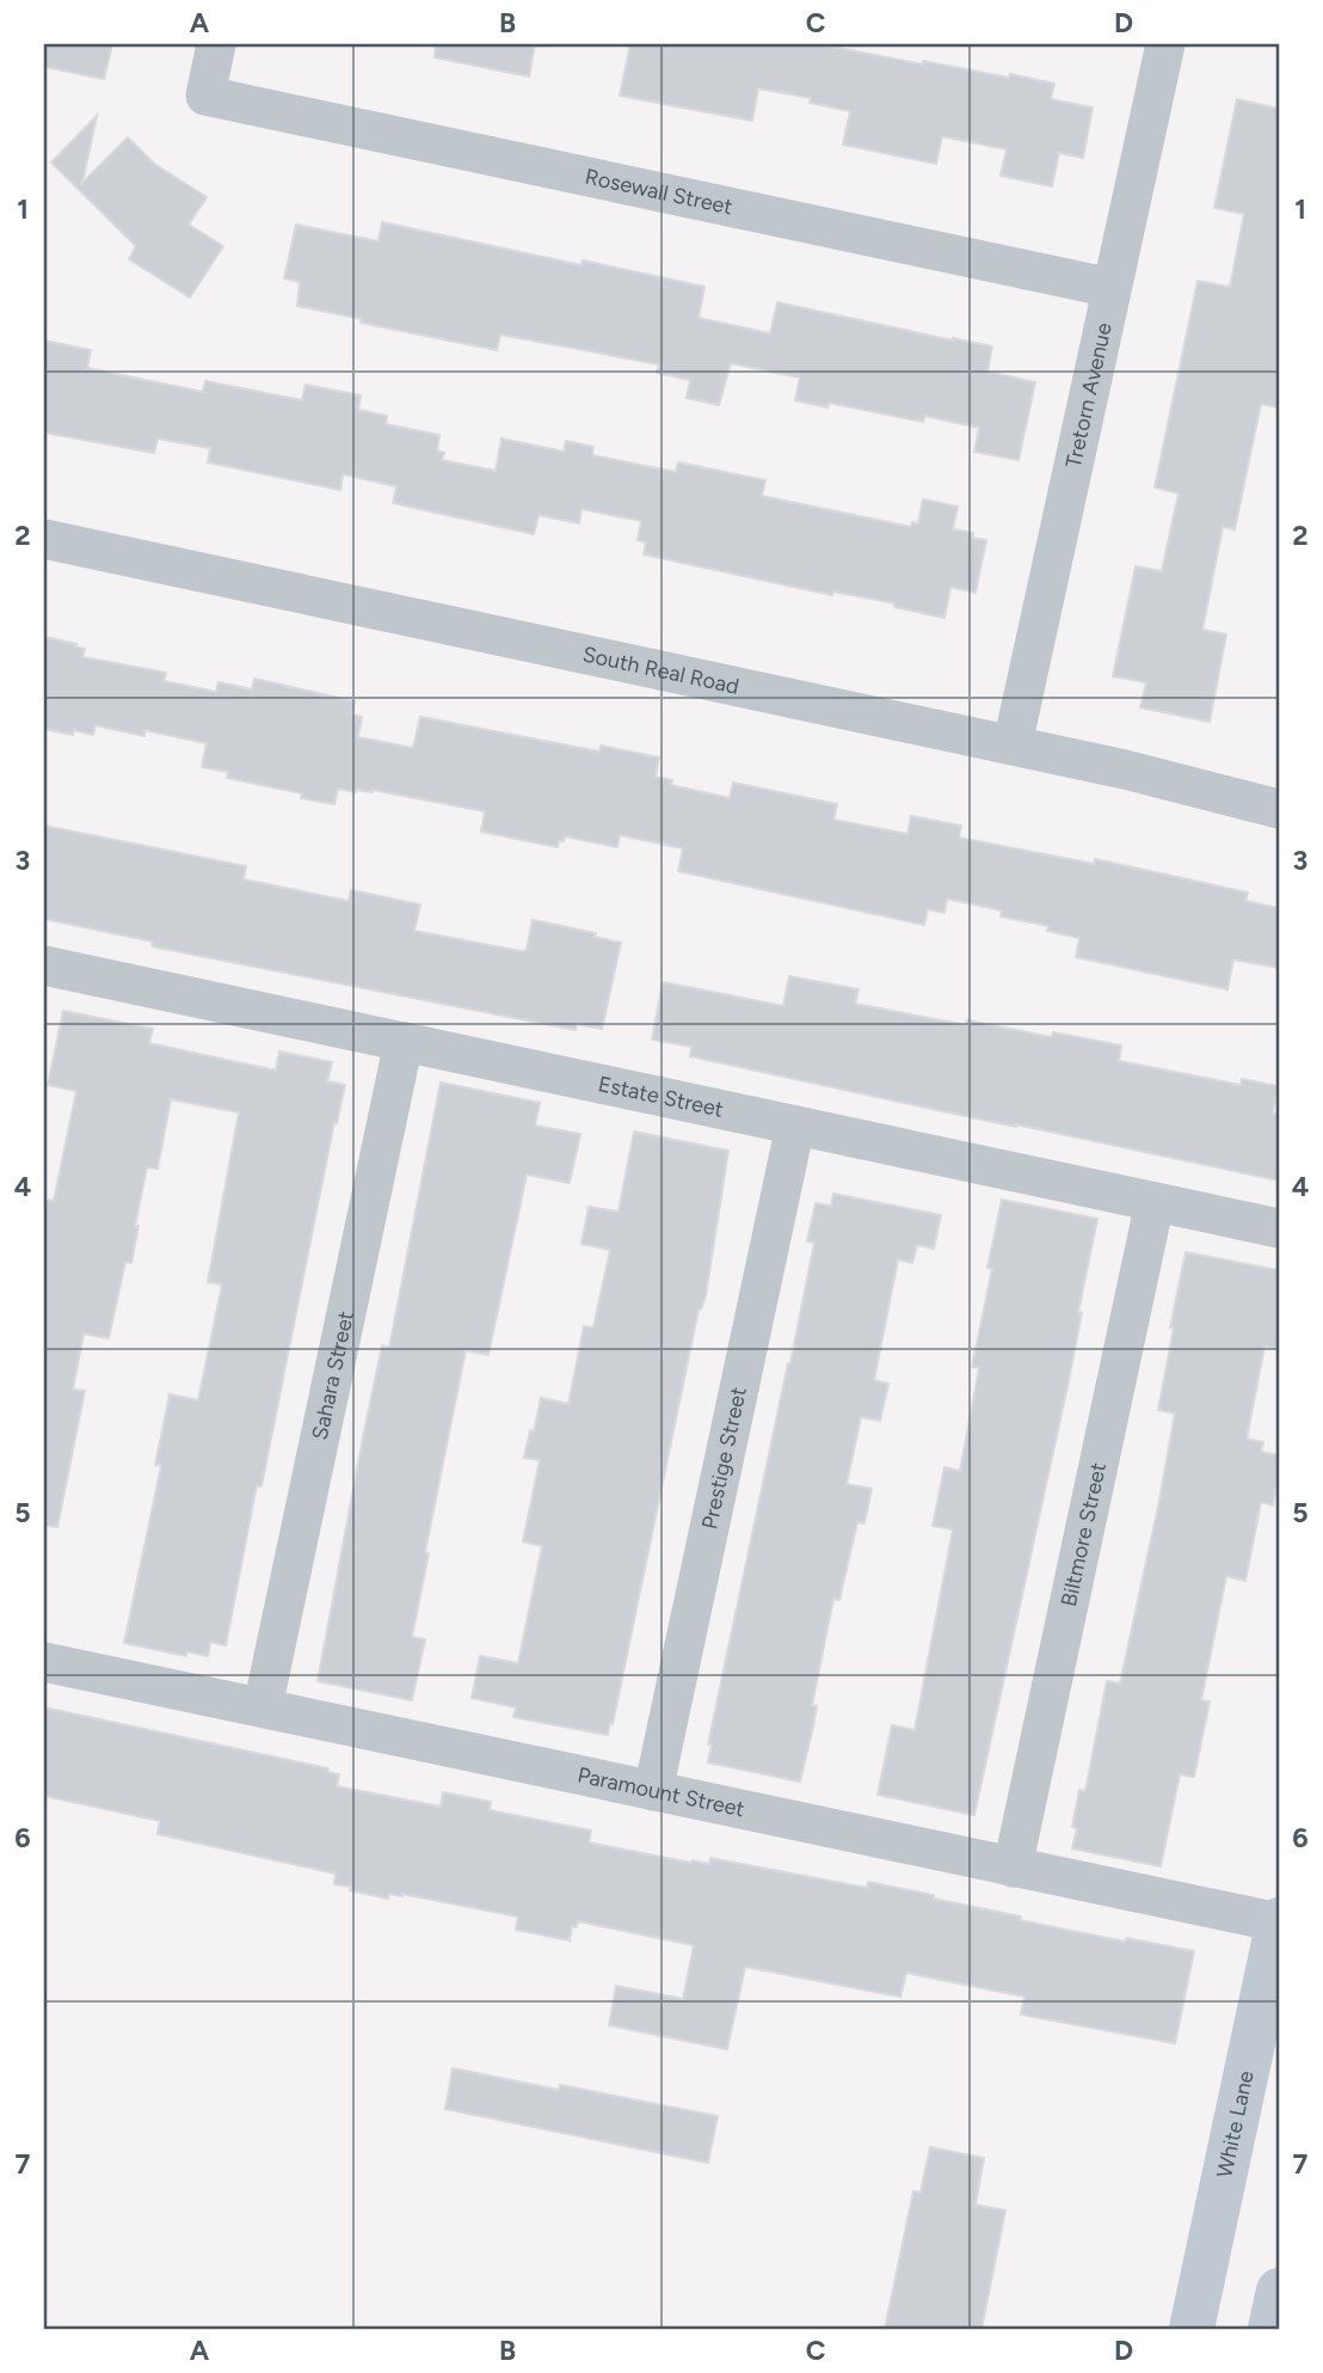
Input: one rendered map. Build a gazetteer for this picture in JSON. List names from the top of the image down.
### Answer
{
  "streets": {
    "main road": ["White Lane"],
    "street": [
      "Rosewall Street",
      "Tretorn Avenue",
      "South Real Road",
      "Estate Street",
      "Sahara Street",
      "Prestige Street",
      "Biltmore Street",
      "Paramount Street"
    ]
  },
  "crossings": [
    ["Rosewall Street", "Tretorn Avenue"],
    ["Tretorn Avenue", "South Real Road"],
    ["Estate Street", "Sahara Street"],
    ["Estate Street", "Prestige Street"],
    ["Estate Street", "Biltmore Street"],
    ["Sahara Street", "Paramount Street"],
    ["Prestige Street", "Paramount Street"],
    ["Biltmore Street", "Paramount Street"],
    ["Paramount Street", "White Lane"]
  ],
  "grid": {
    "columns": [
      "A",
      "B",
      "C",
      "D"
    ],
    "rows": [
      "1",
      "2",
      "3",
      "4",
      "5",
      "6",
      "7"
    ]
  }
}
